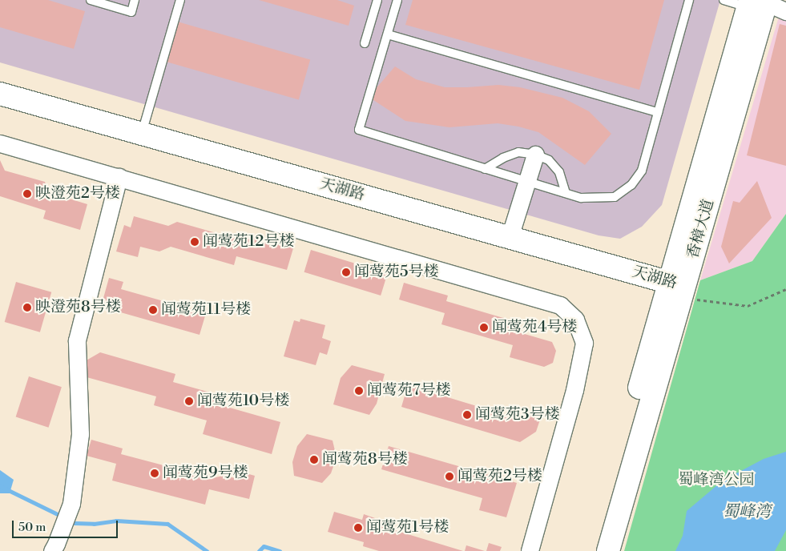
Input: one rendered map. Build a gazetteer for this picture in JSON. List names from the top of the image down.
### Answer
{
  "streets": {
    "street": ["天湖路", "香樟大道"]
  },
  "crossings": [
    ["天湖路", "香樟大道"]
  ],
  "water": ["蜀峰湾"],
  "parks": ["蜀峰湾公园"],
  "places": [
    "映澄苑2号楼",
    "闻莺苑12号楼",
    "闻莺苑5号楼",
    "映澄苑8号楼",
    "闻莺苑11号楼",
    "闻莺苑4号楼",
    "闻莺苑7号楼",
    "闻莺苑10号楼",
    "闻莺苑3号楼",
    "闻莺苑8号楼",
    "闻莺苑9号楼",
    "闻莺苑2号楼",
    "闻莺苑1号楼"
  ],
  "scale_bar": "50 m"
}
